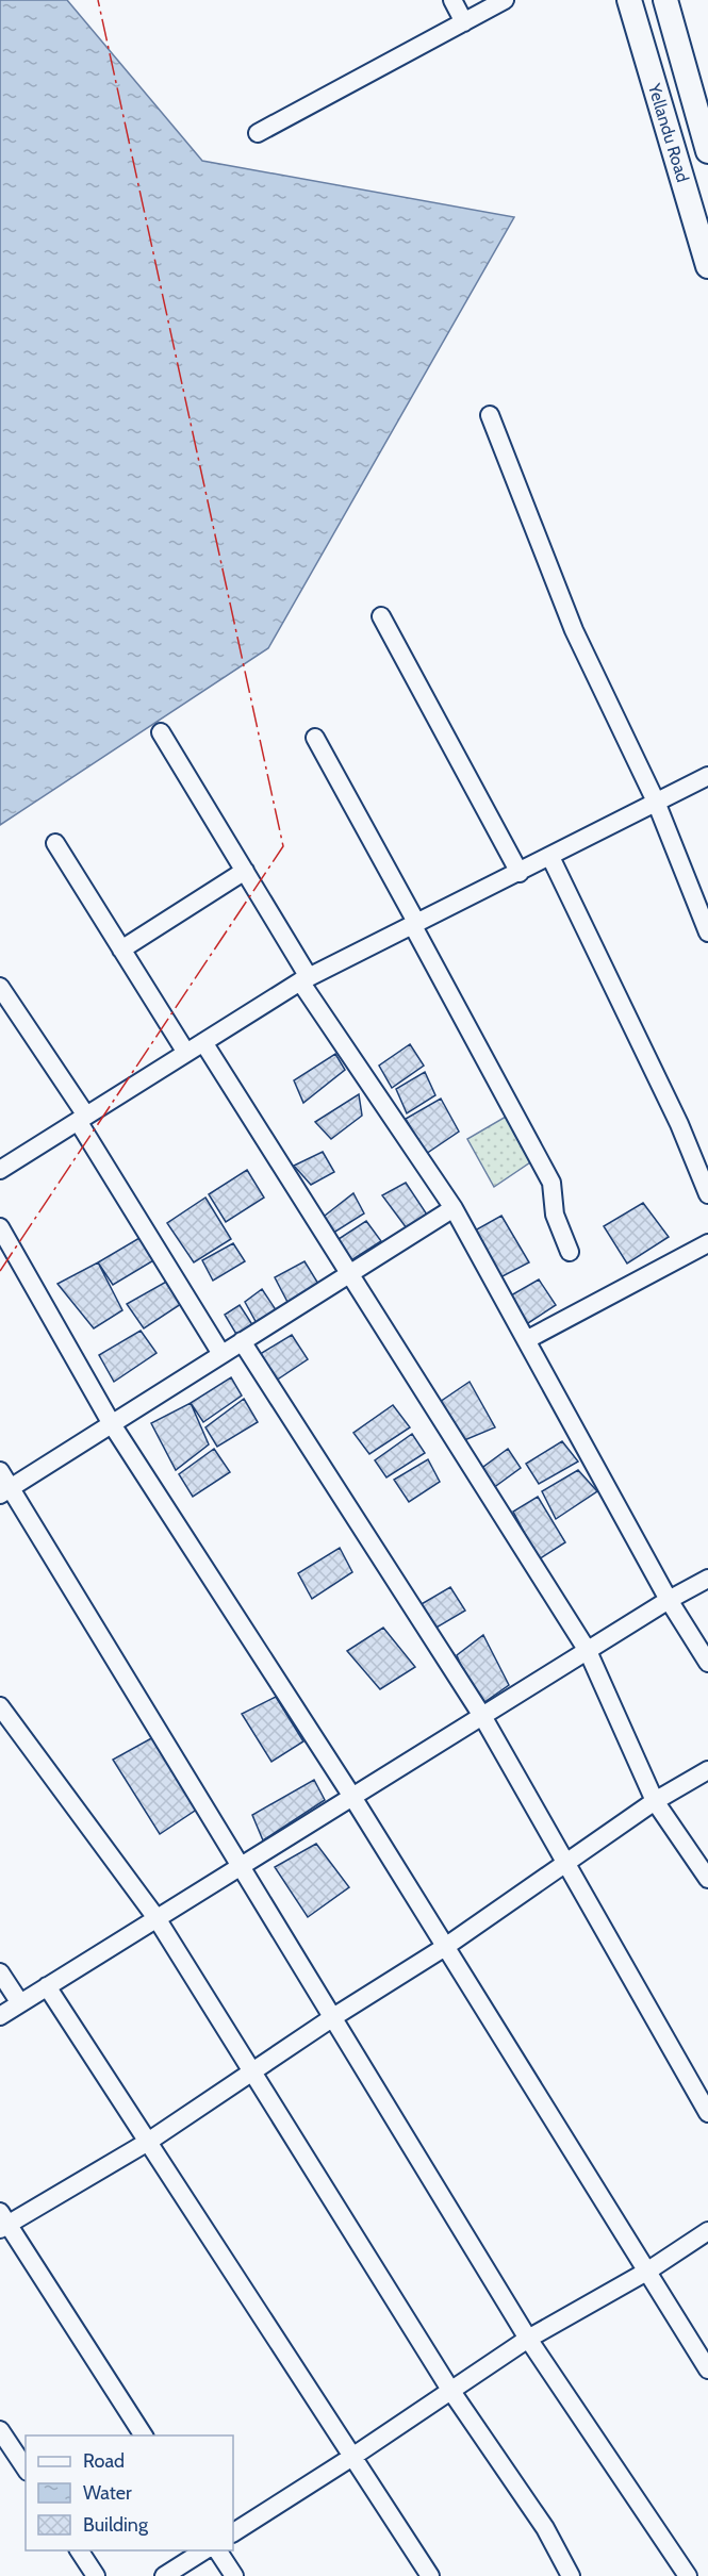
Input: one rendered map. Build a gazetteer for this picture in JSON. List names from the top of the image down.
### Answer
{
  "streets": {
    "main road": ["Yellandu Road"]
  },
  "legend": ["Road", "Water", "Building"]
}
